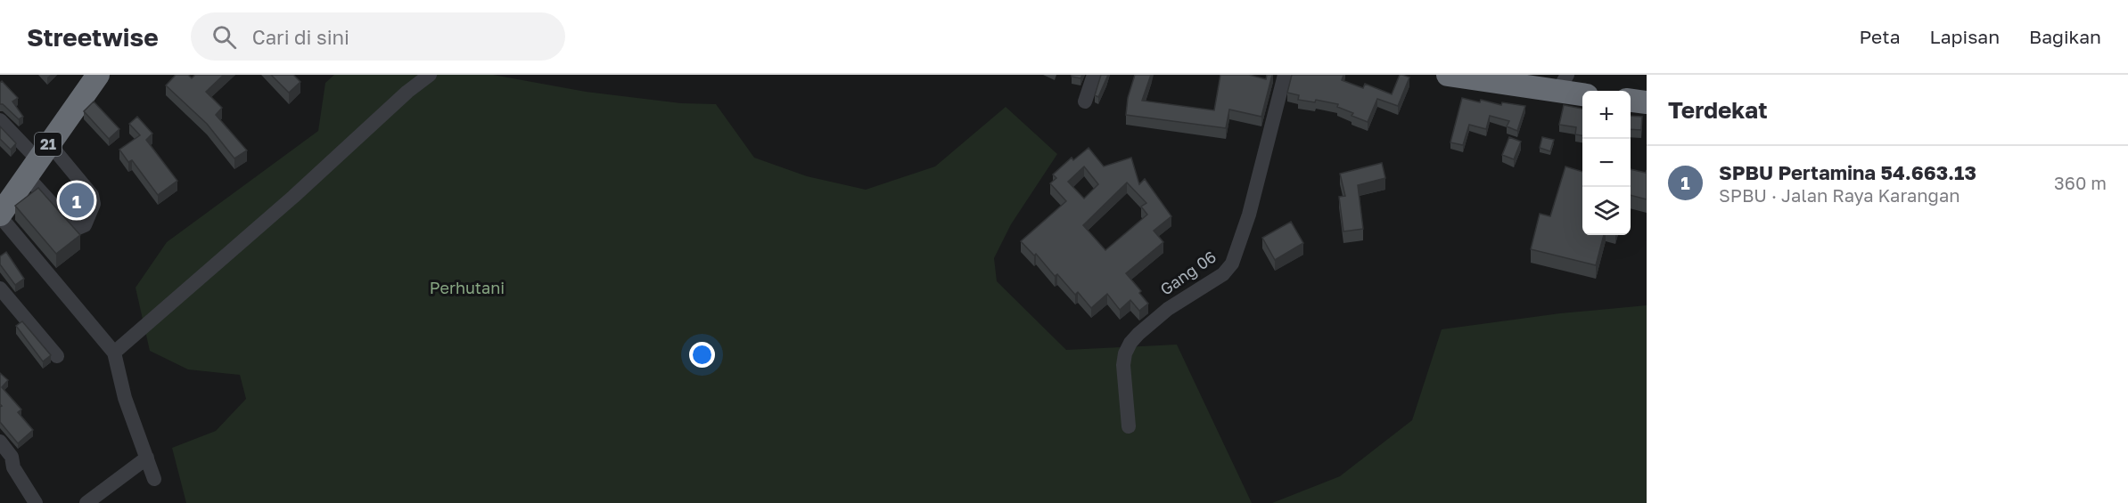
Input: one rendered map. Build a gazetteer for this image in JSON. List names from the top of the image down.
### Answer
{
  "streets": {
    "highway": ["21"],
    "street": ["Gang 06"]
  },
  "parks": ["Perhutani"],
  "page": {
    "header": "Streetwise",
    "search": "Cari di sini",
    "nav": ["Peta", "Lapisan", "Bagikan"],
    "heading": "Terdekat",
    "map_buttons": ["+", "−"],
    "list": [
      {
        "mark": "1",
        "name": "SPBU Pertamina 54.663.13",
        "note": "SPBU · Jalan Raya Karangan",
        "value": "360 m"
      }
    ],
    "pins": "1"
  }
}
